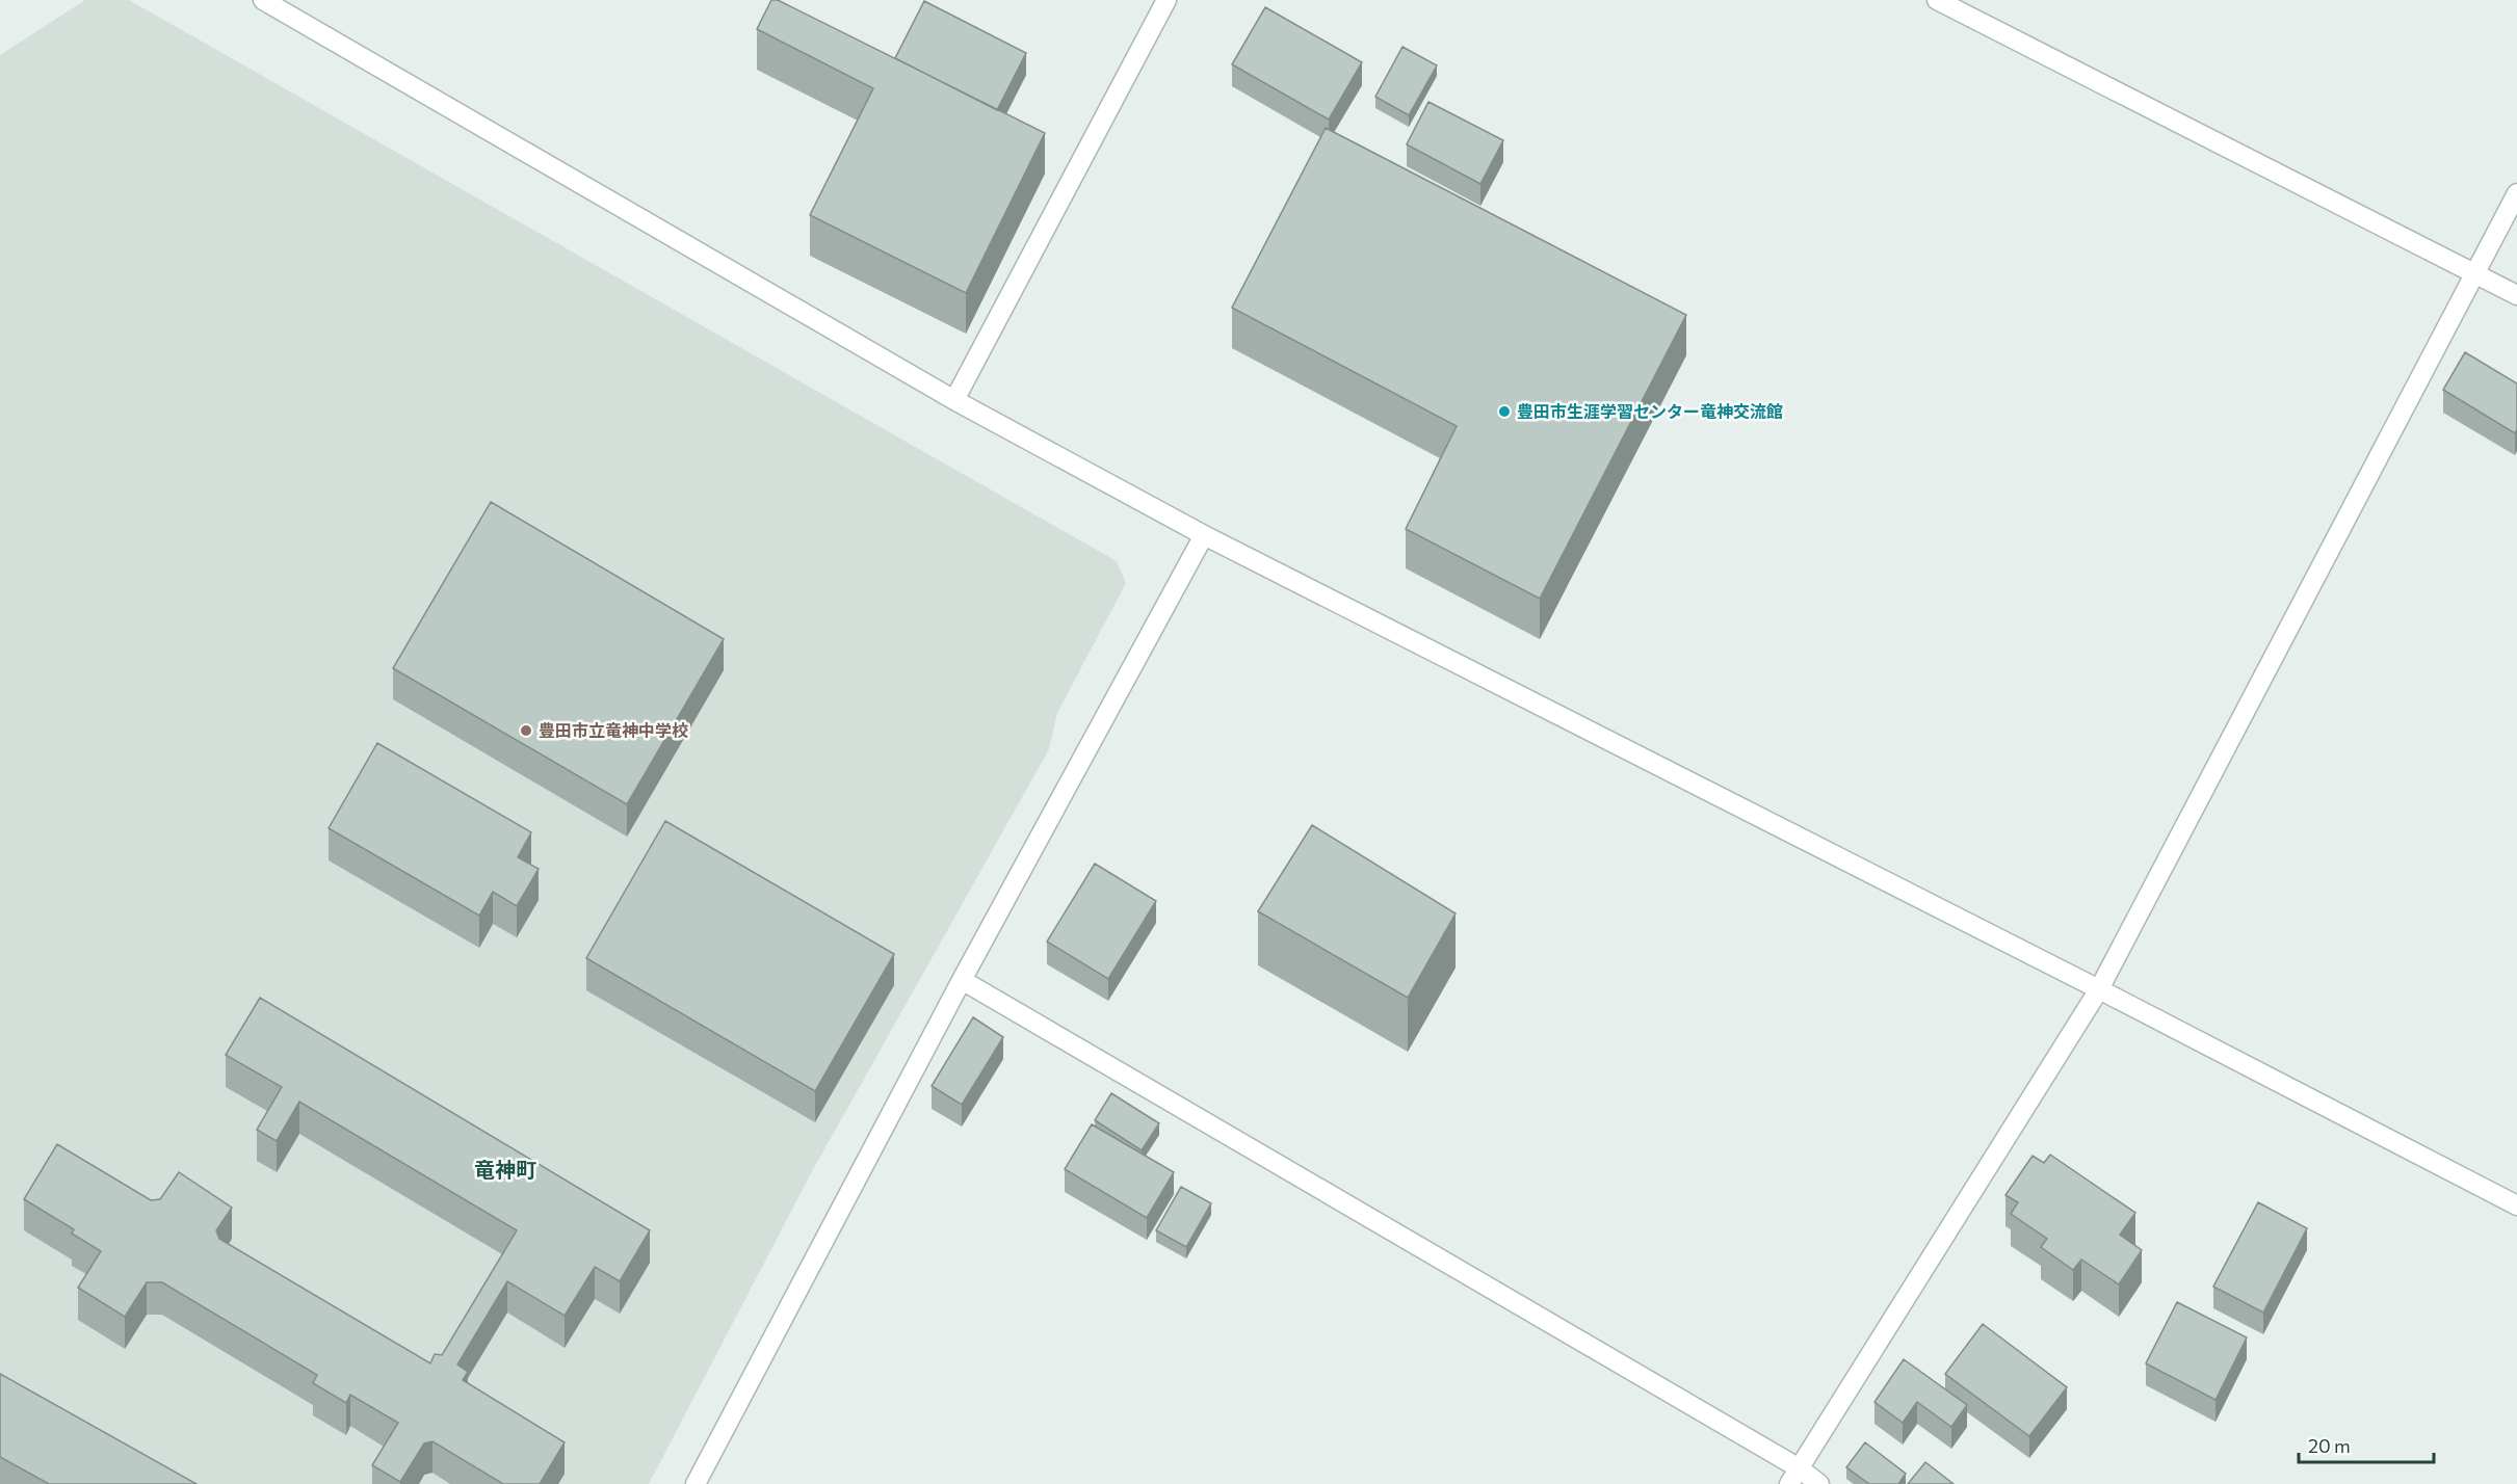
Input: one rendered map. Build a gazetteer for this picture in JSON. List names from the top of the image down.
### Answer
{
  "districts": ["竜神町"],
  "places": ["豊田市生涯学習センター竜神交流館", "豊田市立竜神中学校"],
  "scale_bar": "20 m"
}
